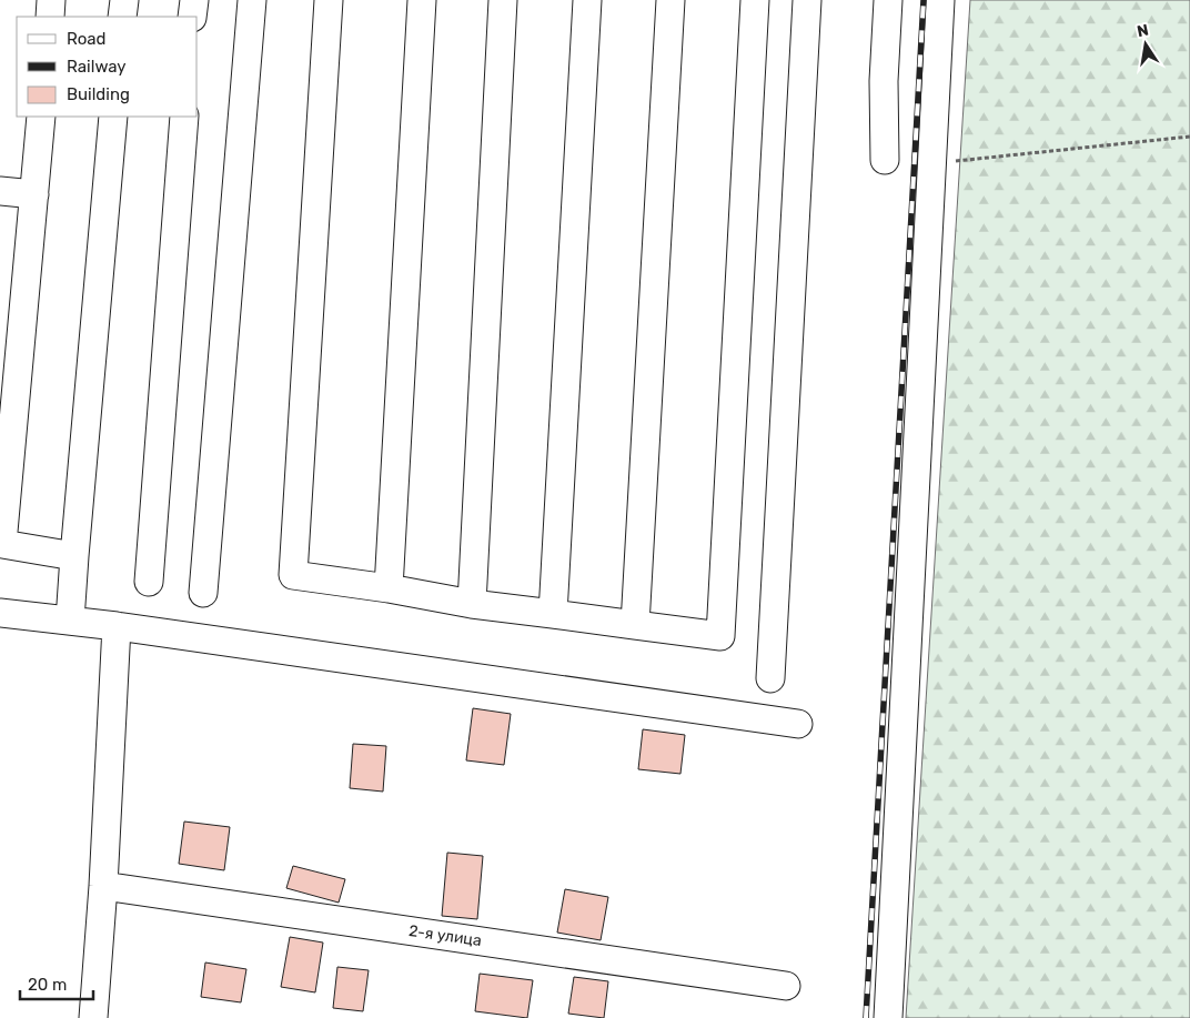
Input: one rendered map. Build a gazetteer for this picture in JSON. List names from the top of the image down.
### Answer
{
  "streets": {
    "street": ["2-я улица"]
  },
  "legend": ["Road", "Railway", "Building"],
  "scale_bar": "20 m",
  "north": "top"
}
